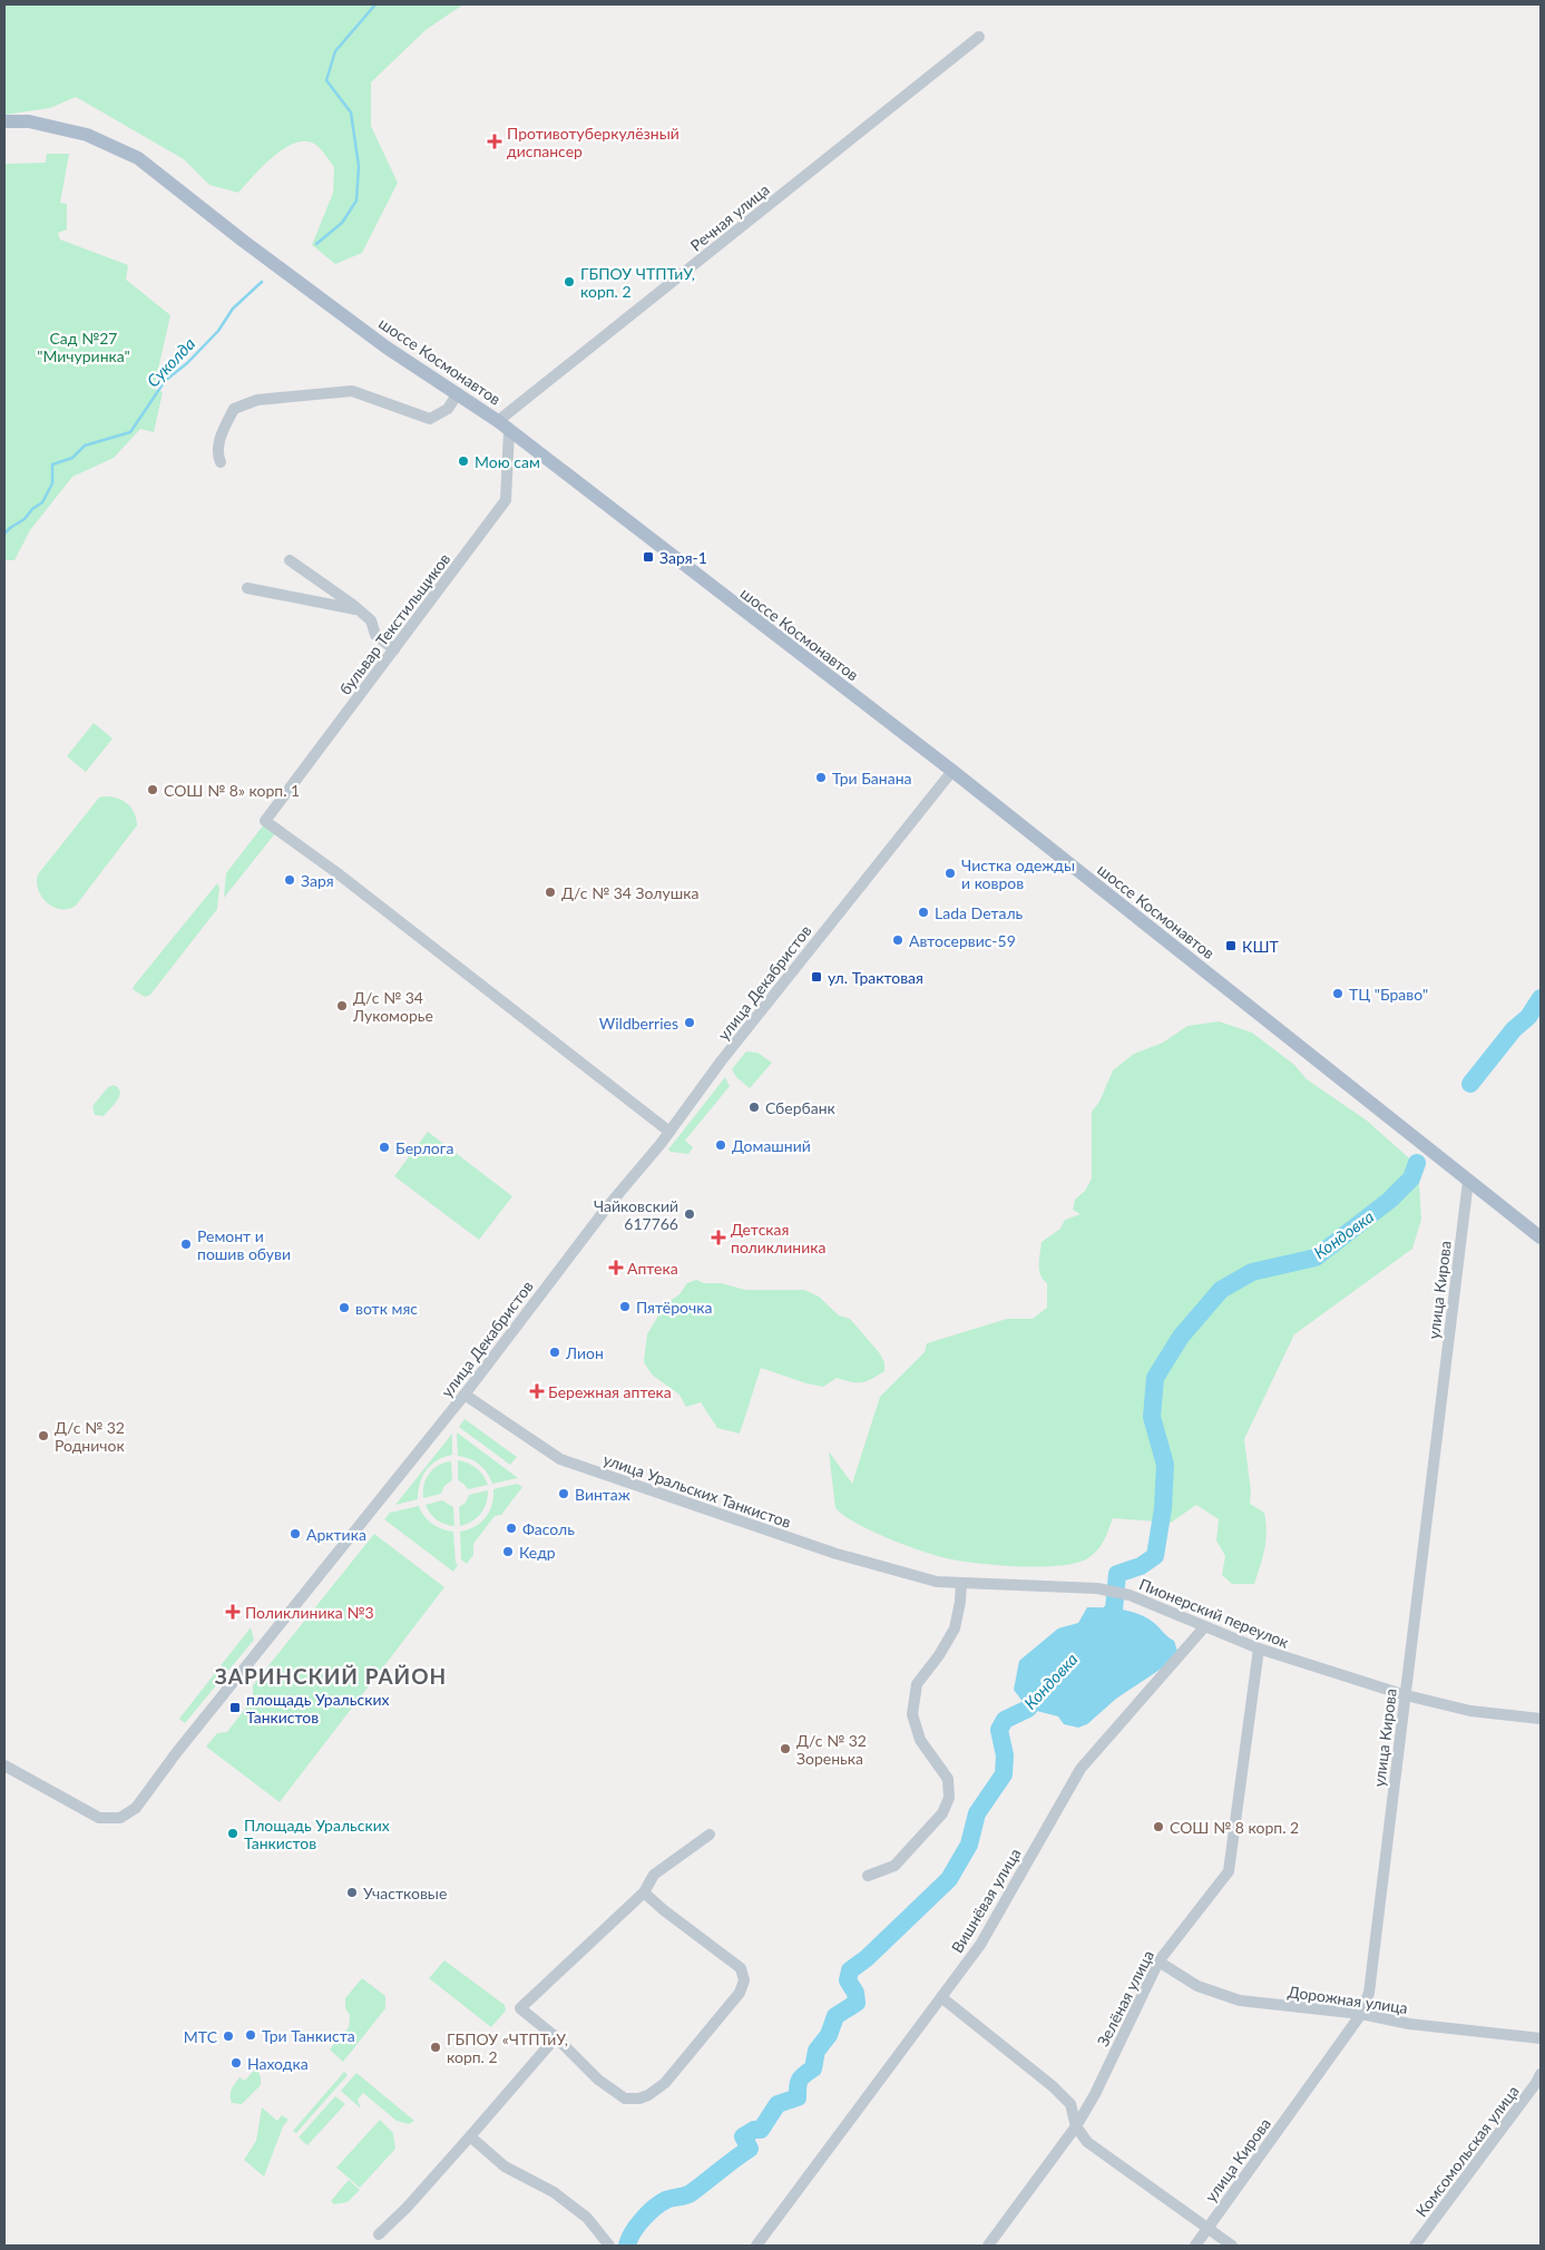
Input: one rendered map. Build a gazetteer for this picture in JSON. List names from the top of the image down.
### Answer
{
  "streets": {
    "main road": ["шоссе Космонавтов"],
    "street": [
      "Речная улица",
      "бульвар Текстильщиков",
      "улица Декабристов",
      "улица Кирова",
      "улица Уральских Танкистов",
      "Пионерский переулок",
      "Вишнёвая улица",
      "Зелёная улица",
      "Дорожная улица",
      "Комсомольская улица"
    ]
  },
  "crossings": [
    ["Речная улица", "шоссе Космонавтов"],
    ["Речная улица", "бульвар Текстильщиков"],
    ["шоссе Космонавтов", "бульвар Текстильщиков"],
    ["шоссе Космонавтов", "улица Декабристов"],
    ["шоссе Космонавтов", "улица Кирова"],
    ["бульвар Текстильщиков", "улица Декабристов"],
    ["улица Декабристов", "улица Уральских Танкистов"],
    ["улица Кирова", "Пионерский переулок"],
    ["улица Кирова", "Дорожная улица"],
    ["улица Уральских Танкистов", "Пионерский переулок"],
    ["Пионерский переулок", "Вишнёвая улица"],
    ["Пионерский переулок", "Зелёная улица"],
    ["Зелёная улица", "Дорожная улица"]
  ],
  "districts": ["ЗАРИНСКИЙ РАЙОН"],
  "water": ["Суколда", "Кондовка"],
  "parks": ["Сад №27 \"Мичуринка\""],
  "places": {
    "health": [
      "Противотуберкулёзный диспансер",
      "Детская поликлиника",
      "Аптека",
      "Бережная аптека",
      "Поликлиника №3"
    ],
    "other": [
      "ГБПОУ ЧТПТиУ, корп. 2",
      "Мою сам",
      "Три Банана",
      "СОШ № 8» корп. 1",
      "Чистка одежды и ковров",
      "Заря",
      "Д/с № 34 Золушка",
      "Lada Dеталь",
      "Автосервис-59",
      "ТЦ \"Браво\"",
      "Д/с № 34 Лукоморье",
      "Wildberries",
      "Сбербанк",
      "Домашний",
      "Берлога",
      "Чайковский 617766",
      "Ремонт и пошив обуви",
      "Пятёрочка",
      "вотк мяс",
      "Лион",
      "Д/с № 32 Родничок",
      "Винтаж",
      "Фасоль",
      "Арктика",
      "Кедр",
      "Д/с № 32 Зоренька",
      "СОШ № 8 корп. 2",
      "Площадь Уральских Танкистов",
      "Участковые",
      "Три Танкиста",
      "МТС",
      "ГБПОУ «ЧТПТиУ, корп. 2",
      "Находка"
    ],
    "transit": [
      "Заря-1",
      "КШТ",
      "ул. Трактовая",
      "площадь Уральских Танкистов"
    ]
  }
}
